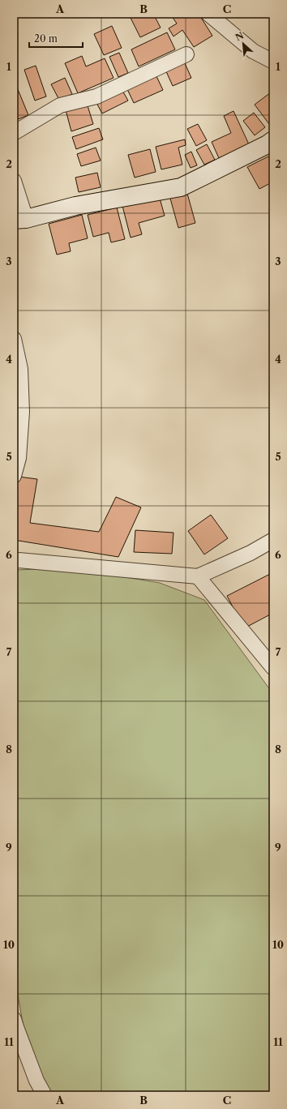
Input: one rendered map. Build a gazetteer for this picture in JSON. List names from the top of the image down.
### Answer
{
  "scale_bar": "20 m",
  "north": "top left",
  "grid": {
    "columns": ["A", "B", "C"],
    "rows": [
      "1",
      "2",
      "3",
      "4",
      "5",
      "6",
      "7",
      "8",
      "9",
      "10",
      "11"
    ]
  }
}
